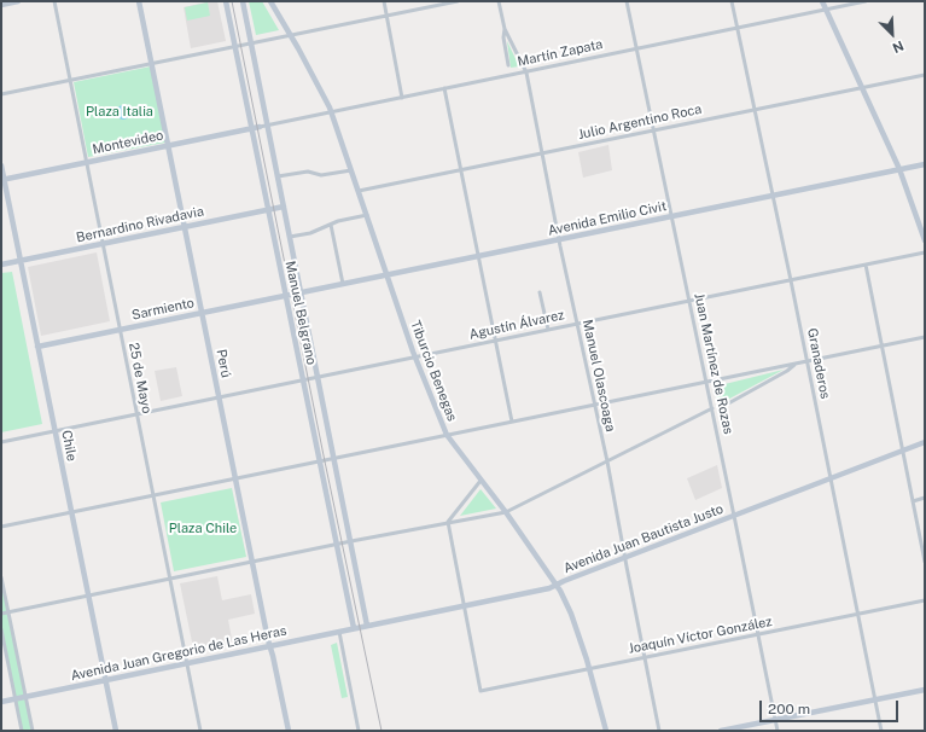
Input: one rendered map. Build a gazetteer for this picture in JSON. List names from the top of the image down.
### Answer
{
  "streets": {
    "street": [
      "Martín Zapata",
      "Julio Argentino Roca",
      "Montevideo",
      "Avenida Emilio Civit",
      "Bernardino Rivadavia",
      "Sarmiento",
      "Manuel Belgrano",
      "Agustín Álvarez",
      "Perú",
      "Juan Martínez de Rozas",
      "Granaderos",
      "Tiburcio Benegas",
      "Manuel Olascoaga",
      "25 de Mayo",
      "Chile",
      "Avenida Juan Bautista Justo",
      "Joaquín Víctor González",
      "Avenida Juan Gregorio de Las Heras"
    ]
  },
  "crossings": [
    ["Martín Zapata", "Montevideo"],
    ["Martín Zapata", "Manuel Belgrano"],
    ["Martín Zapata", "Juan Martínez de Rozas"],
    ["Martín Zapata", "Granaderos"],
    ["Martín Zapata", "Tiburcio Benegas"],
    ["Martín Zapata", "Manuel Olascoaga"],
    ["Julio Argentino Roca", "Juan Martínez de Rozas"],
    ["Julio Argentino Roca", "Granaderos"],
    ["Julio Argentino Roca", "Tiburcio Benegas"],
    ["Julio Argentino Roca", "Manuel Olascoaga"],
    ["Montevideo", "Manuel Belgrano"],
    ["Montevideo", "Perú"],
    ["Montevideo", "25 de Mayo"],
    ["Montevideo", "Chile"],
    ["Avenida Emilio Civit", "Sarmiento"],
    ["Avenida Emilio Civit", "Manuel Belgrano"],
    ["Avenida Emilio Civit", "Juan Martínez de Rozas"],
    ["Avenida Emilio Civit", "Granaderos"],
    ["Avenida Emilio Civit", "Tiburcio Benegas"],
    ["Avenida Emilio Civit", "Manuel Olascoaga"],
    ["Bernardino Rivadavia", "Manuel Belgrano"],
    ["Bernardino Rivadavia", "Perú"],
    ["Bernardino Rivadavia", "25 de Mayo"],
    ["Bernardino Rivadavia", "Chile"],
    ["Sarmiento", "Manuel Belgrano"],
    ["Sarmiento", "Perú"],
    ["Sarmiento", "25 de Mayo"],
    ["Sarmiento", "Chile"],
    ["Manuel Belgrano", "Agustín Álvarez"],
    ["Manuel Belgrano", "Avenida Juan Bautista Justo"],
    ["Manuel Belgrano", "Avenida Juan Gregorio de Las Heras"],
    ["Agustín Álvarez", "Perú"],
    ["Agustín Álvarez", "Juan Martínez de Rozas"],
    ["Agustín Álvarez", "Granaderos"],
    ["Agustín Álvarez", "Tiburcio Benegas"],
    ["Agustín Álvarez", "Manuel Olascoaga"],
    ["Agustín Álvarez", "25 de Mayo"],
    ["Agustín Álvarez", "Chile"],
    ["Perú", "Avenida Juan Gregorio de Las Heras"],
    ["Juan Martínez de Rozas", "Avenida Juan Bautista Justo"],
    ["Juan Martínez de Rozas", "Joaquín Víctor González"],
    ["Granaderos", "Avenida Juan Bautista Justo"],
    ["Granaderos", "Joaquín Víctor González"],
    ["Tiburcio Benegas", "Avenida Juan Bautista Justo"],
    ["Tiburcio Benegas", "Joaquín Víctor González"],
    ["Manuel Olascoaga", "Avenida Juan Bautista Justo"],
    ["Manuel Olascoaga", "Joaquín Víctor González"],
    ["25 de Mayo", "Avenida Juan Gregorio de Las Heras"],
    ["Chile", "Avenida Juan Gregorio de Las Heras"],
    ["Avenida Juan Bautista Justo", "Joaquín Víctor González"],
    ["Avenida Juan Bautista Justo", "Avenida Juan Gregorio de Las Heras"]
  ],
  "parks": ["Plaza Italia", "Plaza Chile"],
  "scale_bar": "200 m",
  "north": "bottom right"
}
